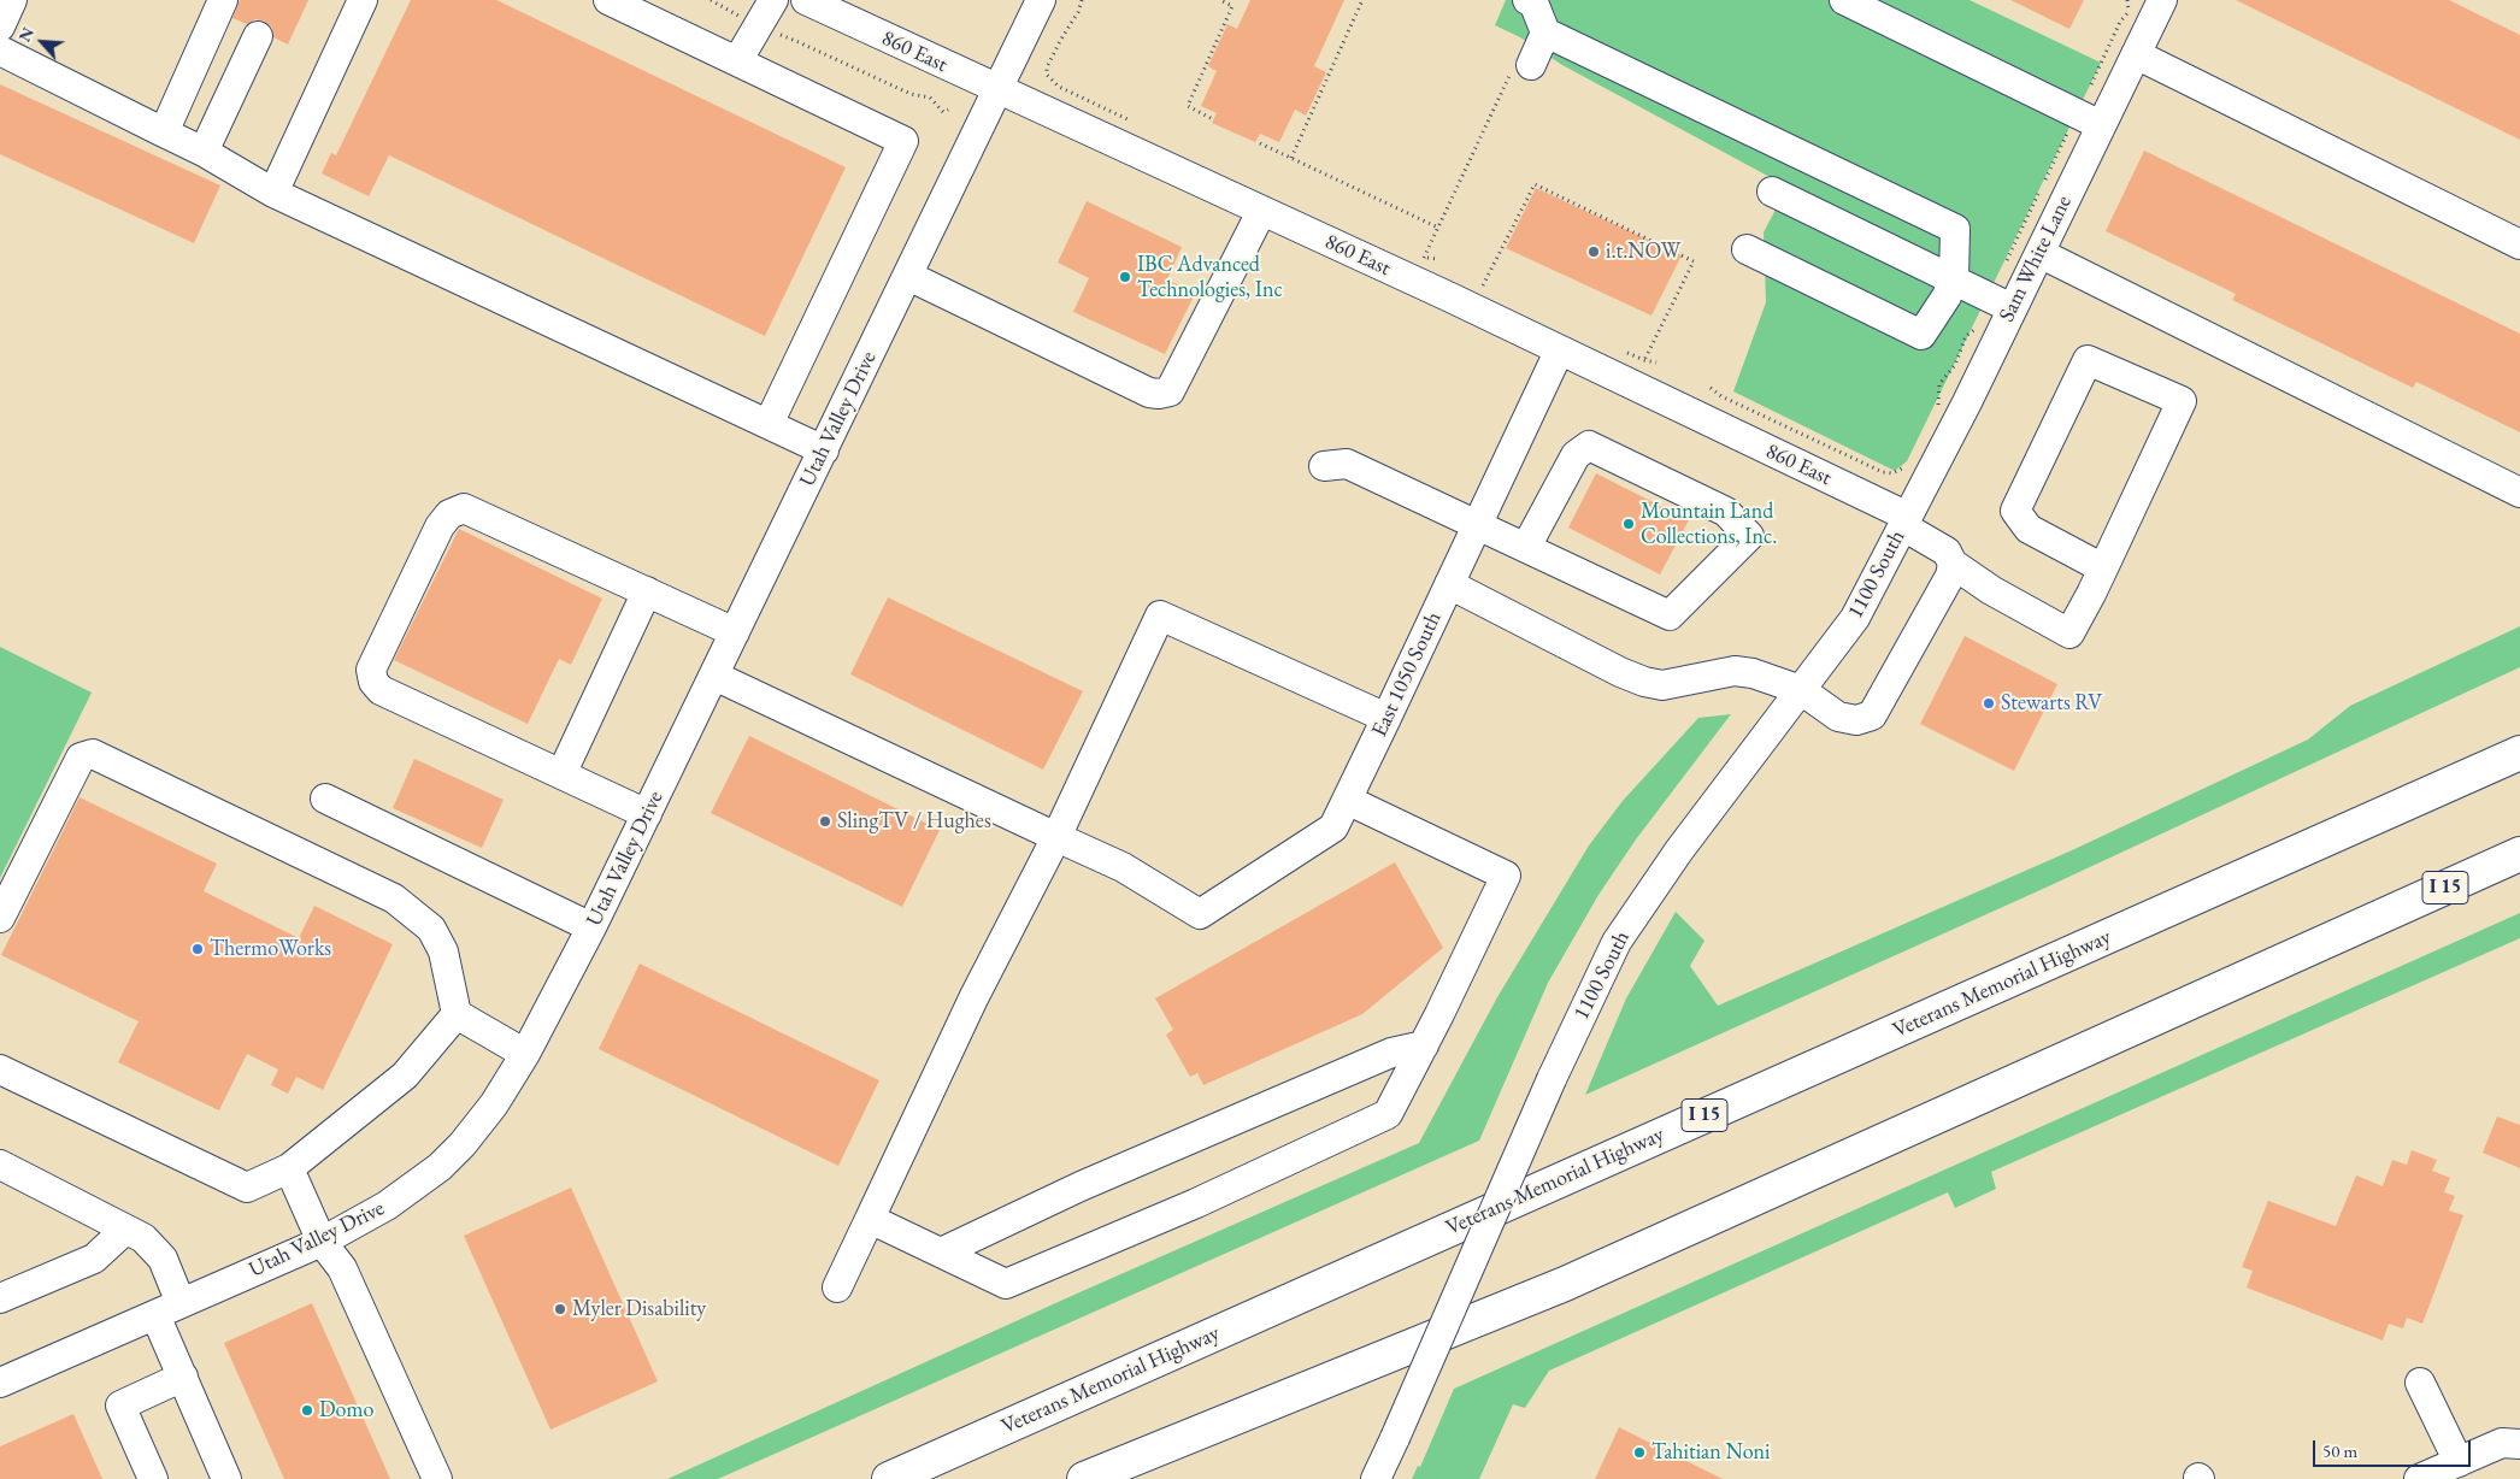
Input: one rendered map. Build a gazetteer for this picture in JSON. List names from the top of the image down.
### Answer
{
  "streets": {
    "highway": ["I 15", "Veterans Memorial Highway"],
    "street": [
      "860 East",
      "Sam White Lane",
      "Utah Valley Drive",
      "1100 South",
      "East 1050 South"
    ]
  },
  "crossings": [
    ["860 East", "Sam White Lane"],
    ["860 East", "Utah Valley Drive"],
    ["860 East", "1100 South"],
    ["860 East", "East 1050 South"],
    ["Sam White Lane", "1100 South"]
  ],
  "places": [
    "i.t.NOW",
    "IBC Advanced Technologies, Inc",
    "Mountain Land Collections, Inc.",
    "Stewarts RV",
    "SlingTV / Hughes",
    "ThermoWorks",
    "Myler Disability",
    "Domo",
    "Tahitian Noni"
  ],
  "scale_bar": "50 m",
  "north": "top left"
}
